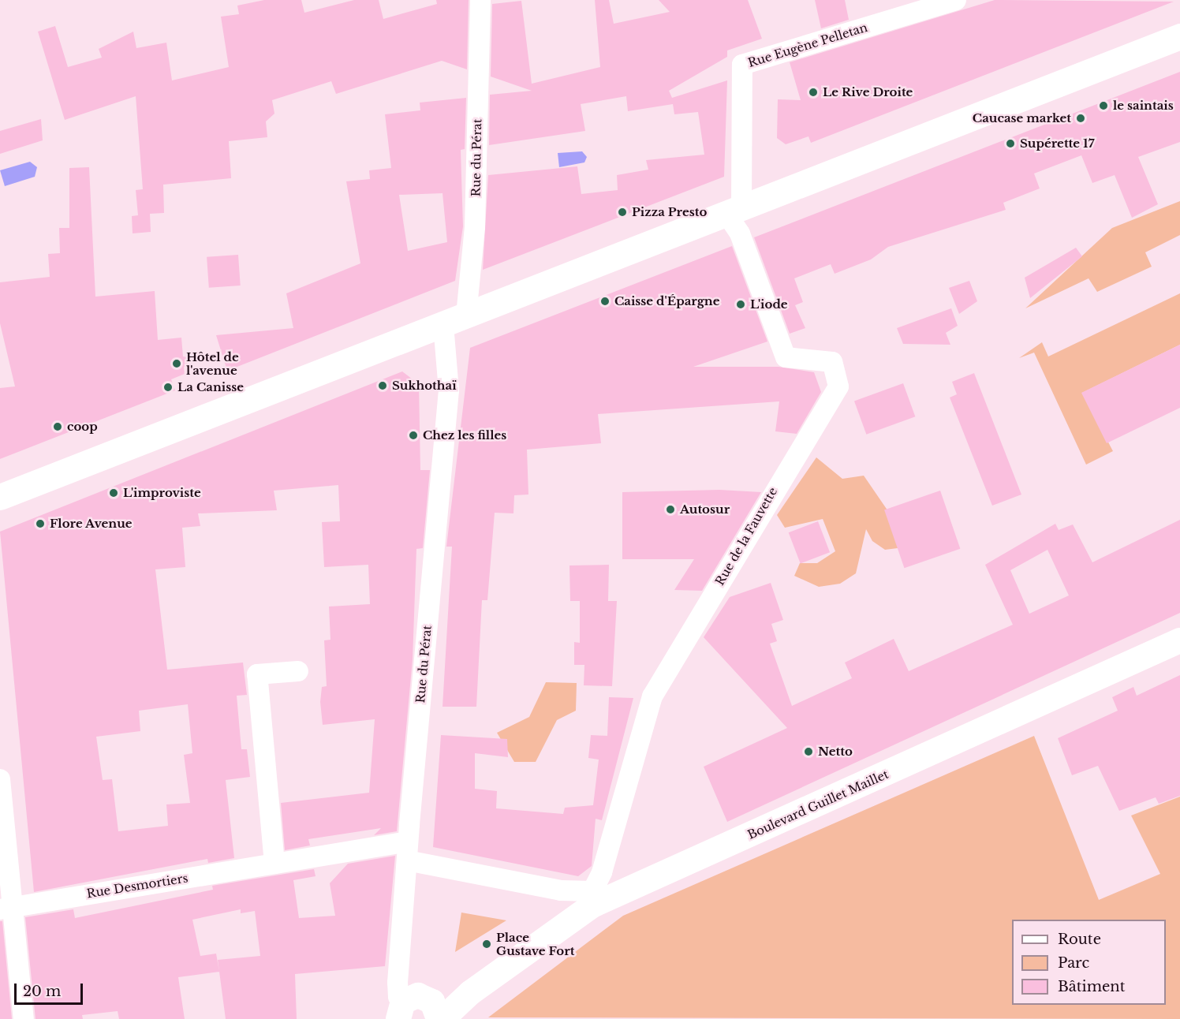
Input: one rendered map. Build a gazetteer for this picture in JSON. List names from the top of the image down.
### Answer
{
  "streets": {
    "street": [
      "Rue Eugène Pelletan",
      "Rue du Pérat",
      "Rue de la Fauvette",
      "Boulevard Guillet Maillet",
      "Rue Desmortiers"
    ]
  },
  "crossings": [
    ["Rue Eugène Pelletan", "Rue de la Fauvette"],
    ["Rue du Pérat", "Rue Desmortiers"],
    ["Rue de la Fauvette", "Boulevard Guillet Maillet"]
  ],
  "places": [
    "Le Rive Droite",
    "le saintais",
    "Caucase market",
    "Supérette 17",
    "Pizza Presto",
    "Caisse d'Épargne",
    "L'iode",
    "Hôtel de l'avenue",
    "Sukhothaï",
    "La Canisse",
    "coop",
    "Chez les filles",
    "L'improviste",
    "Autosur",
    "Flore Avenue",
    "Netto",
    "Place Gustave Fort"
  ],
  "legend": ["Route", "Parc", "Bâtiment"],
  "scale_bar": "20 m"
}
